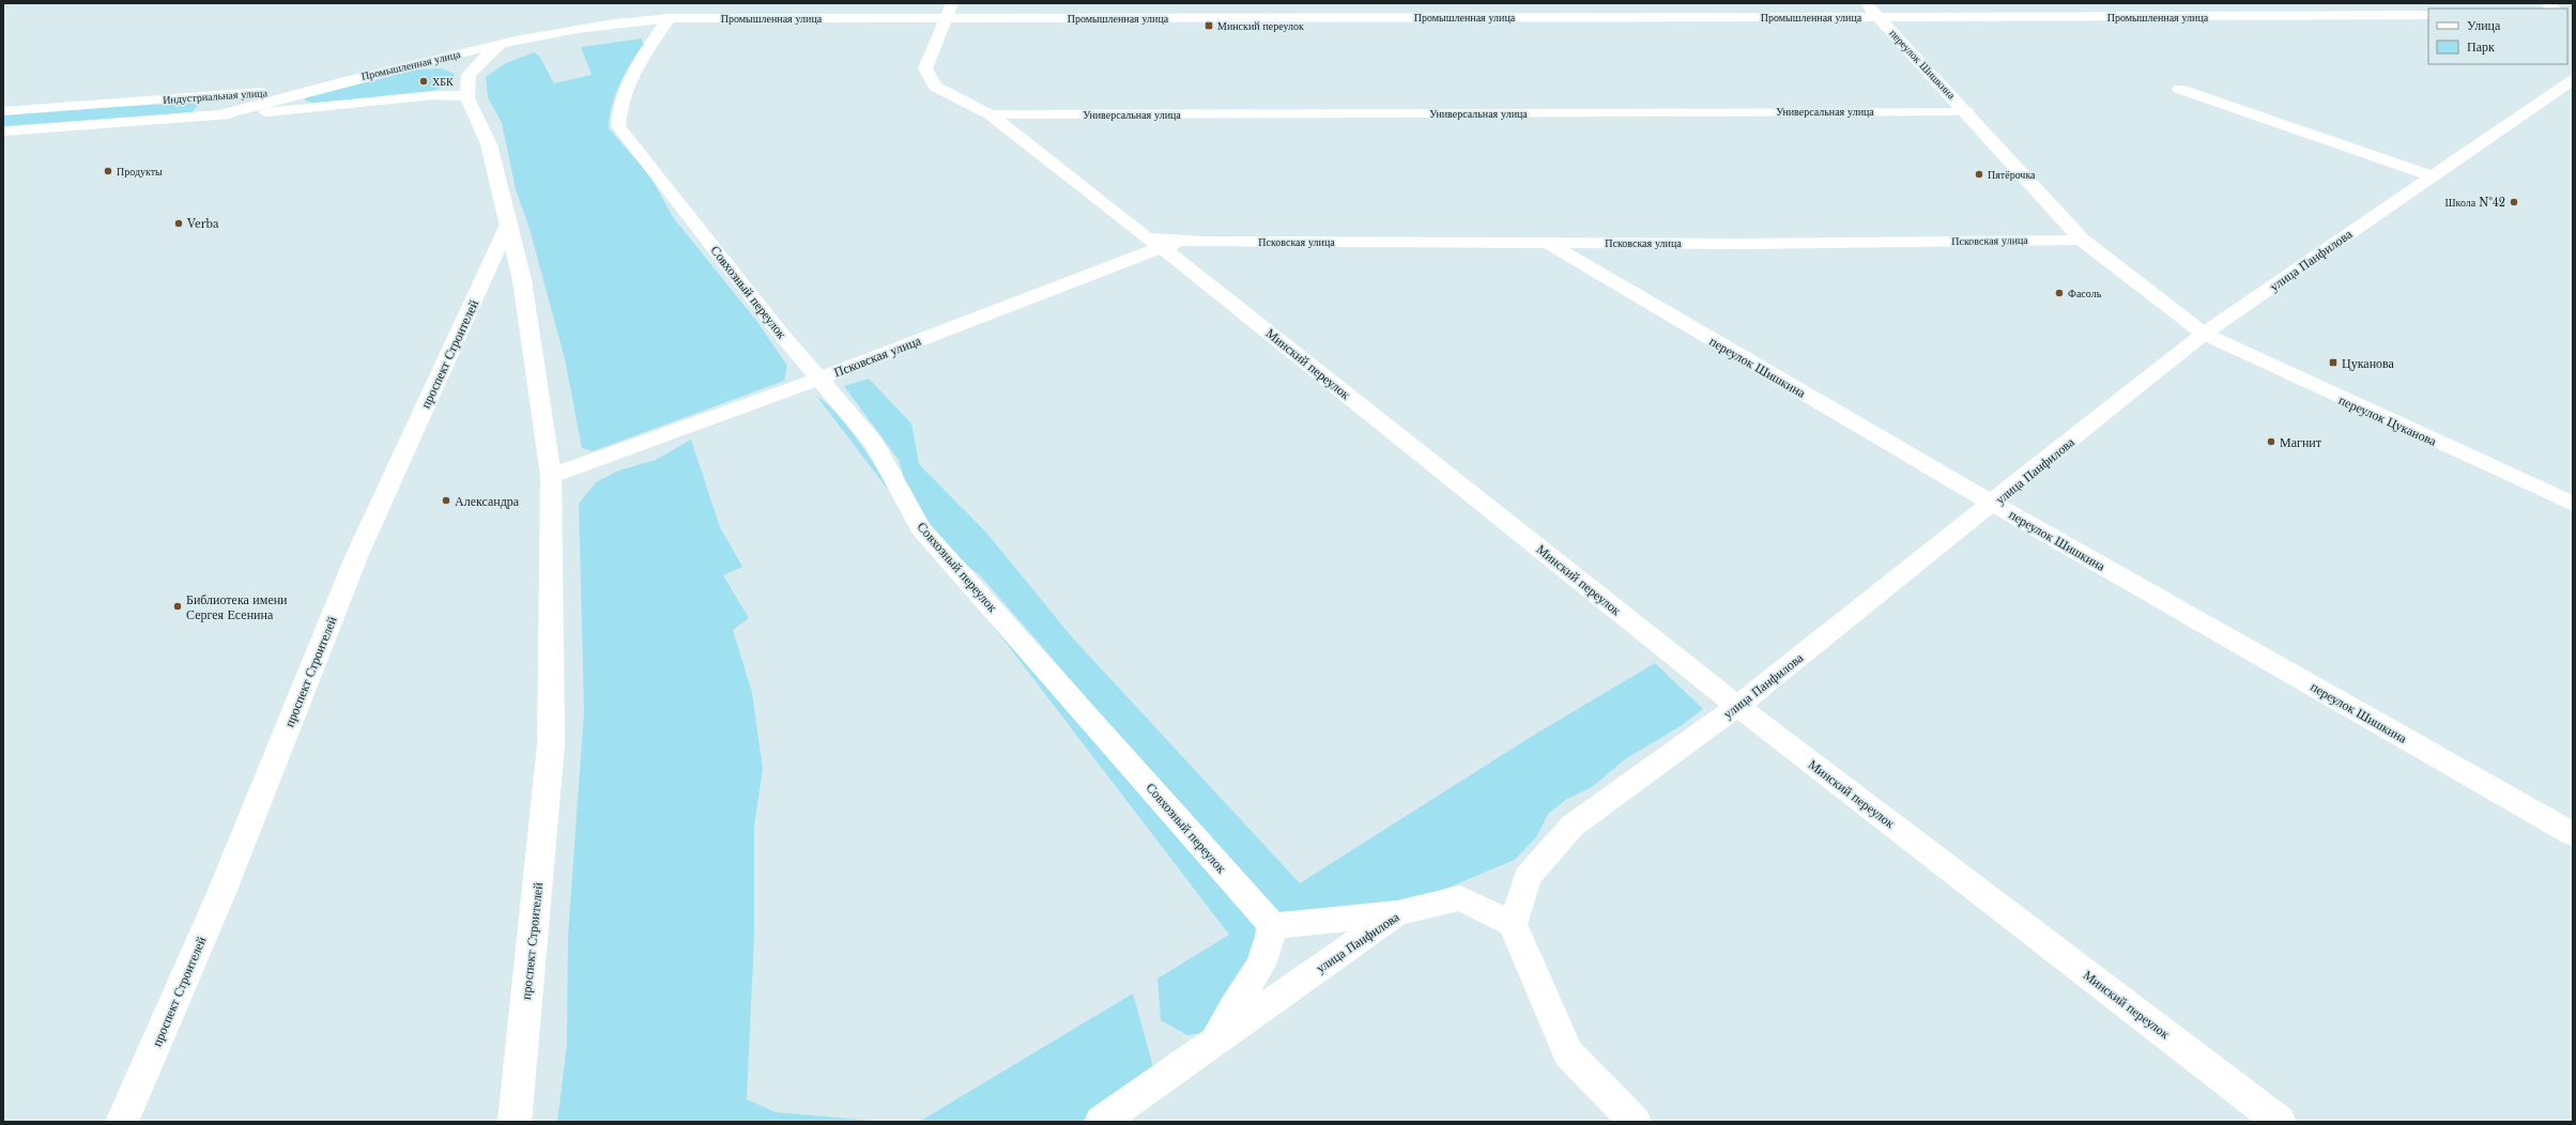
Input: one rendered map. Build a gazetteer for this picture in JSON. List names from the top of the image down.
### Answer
{
  "streets": {
    "street": [
      "Промышленная улица",
      "переулок Шишкина",
      "Индустриальная улица",
      "Универсальная улица",
      "Псковская улица",
      "улица Панфилова",
      "Совхозный переулок",
      "проспект Строителей",
      "Минский переулок",
      "переулок Цуканова"
    ]
  },
  "crossings": [
    ["Промышленная улица", "переулок Шишкина"],
    ["Промышленная улица", "Индустриальная улица"],
    ["Промышленная улица", "Совхозный переулок"],
    ["Промышленная улица", "проспект Строителей"],
    ["Промышленная улица", "Минский переулок"],
    ["переулок Шишкина", "Универсальная улица"],
    ["переулок Шишкина", "Псковская улица"],
    ["переулок Шишкина", "улица Панфилова"],
    ["переулок Шишкина", "переулок Цуканова"],
    ["Индустриальная улица", "проспект Строителей"],
    ["Универсальная улица", "Минский переулок"],
    ["Псковская улица", "Совхозный переулок"],
    ["Псковская улица", "проспект Строителей"],
    ["Псковская улица", "Минский переулок"],
    ["улица Панфилова", "Минский переулок"],
    ["улица Панфилова", "переулок Цуканова"]
  ],
  "places": {
    "transit": ["Минский переулок", "Цуканова"],
    "other": [
      "ХБК",
      "Продукты",
      "Пятёрочка",
      "Школа №42",
      "Verba",
      "Фасоль",
      "Магнит",
      "Александра",
      "Библиотека имени Сергея Есенина"
    ]
  },
  "legend": ["Улица", "Парк"]
}
